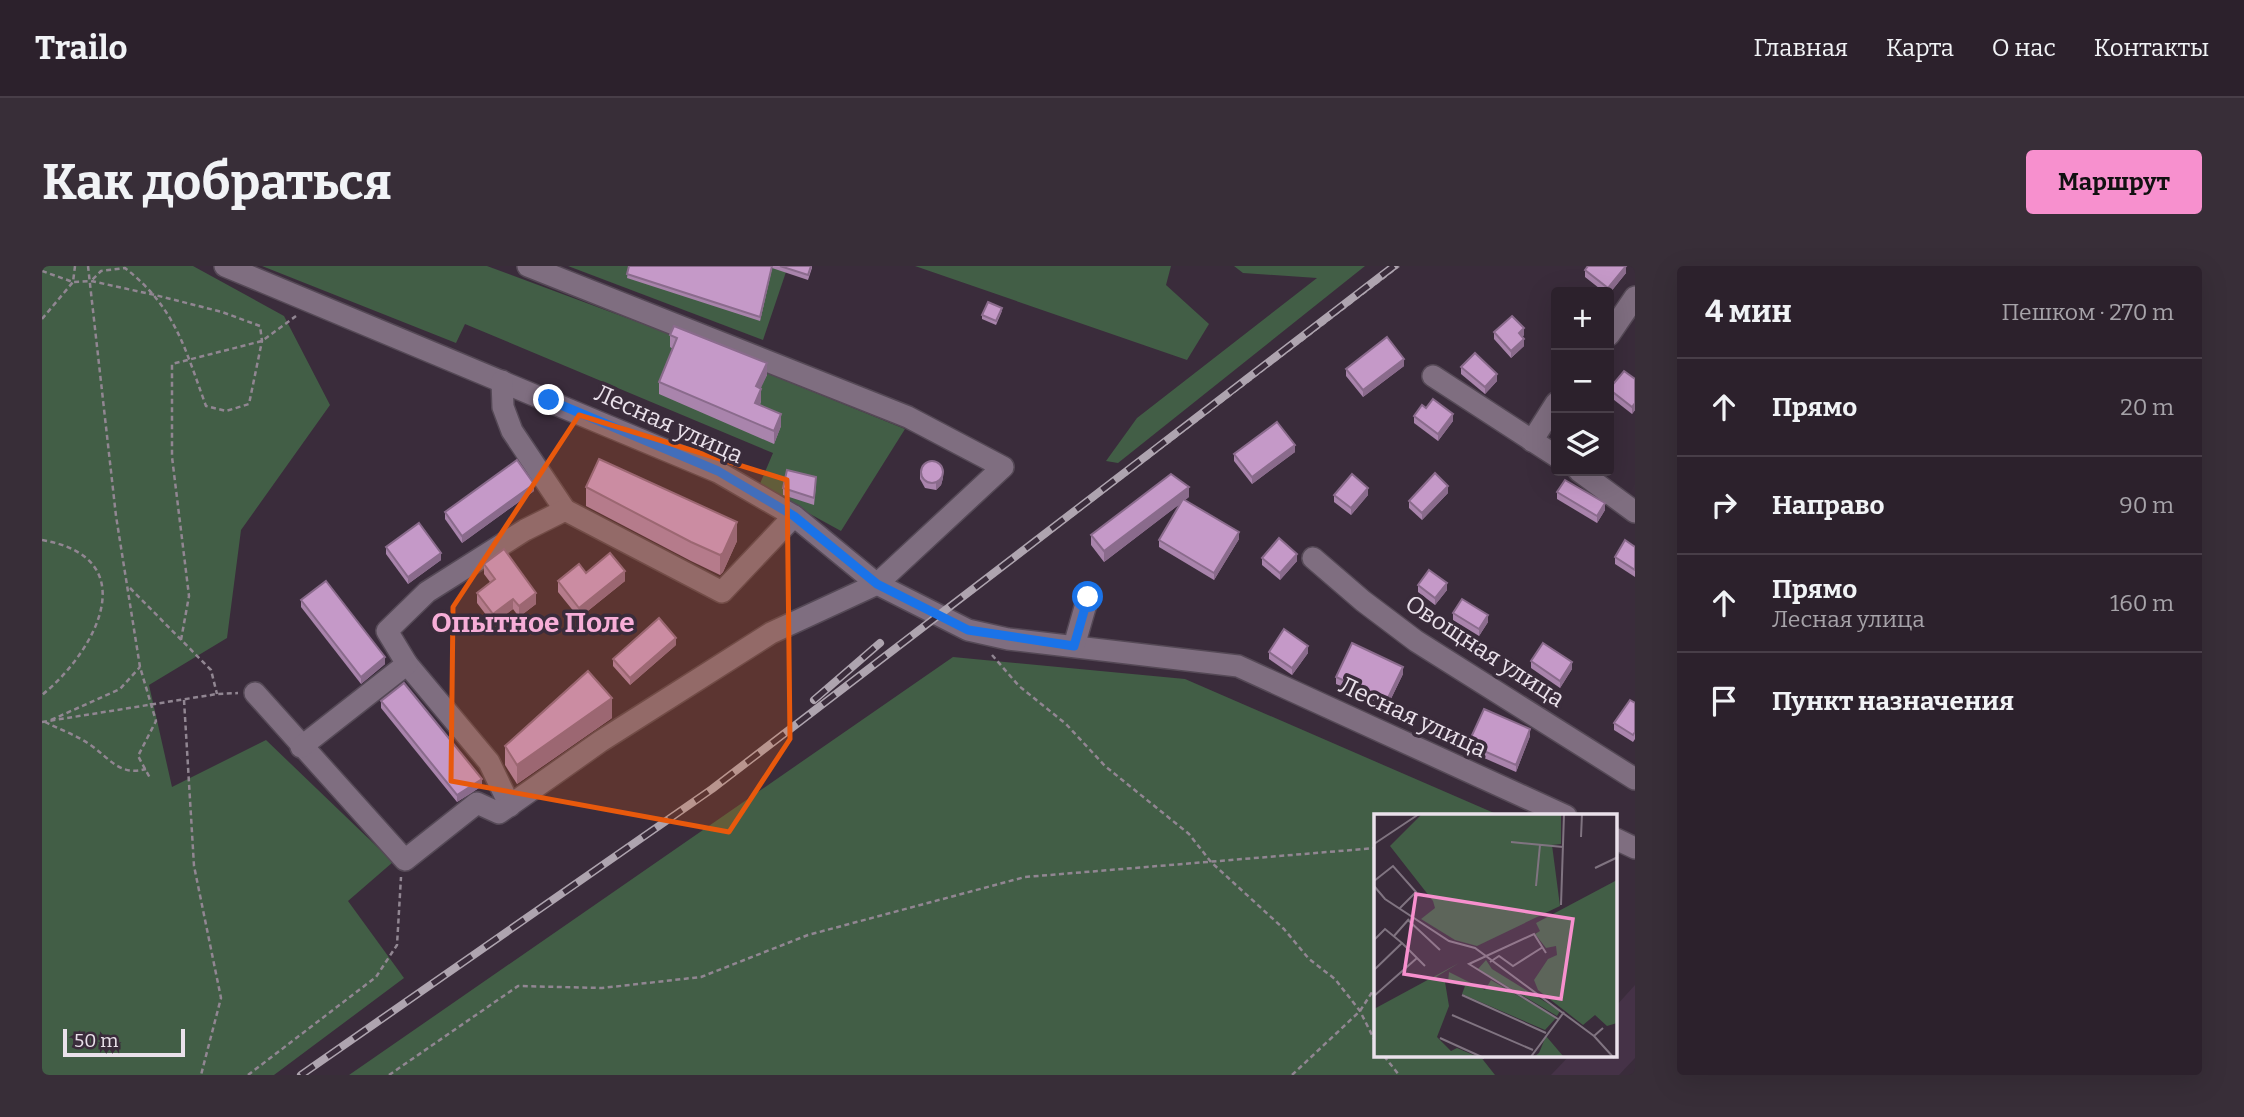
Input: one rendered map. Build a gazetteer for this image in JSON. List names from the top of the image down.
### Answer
{
  "streets": {
    "street": ["Лесная улица", "Овощная улица"]
  },
  "districts": ["Опытное Поле"],
  "scale_bar": "50 m",
  "page": {
    "header": "Trailo",
    "nav": [
      "Главная",
      "Карта",
      "О нас",
      "Контакты"
    ],
    "buttons": "Маршрут",
    "title": "Как добраться",
    "heading": ["4 мин", "Пешком · 270 m"],
    "map_buttons": ["+", "−"],
    "list": [
      ["Прямо", "20 m"],
      ["Направо", "90 m"],
      ["Прямо", "Лесная улица", "160 m"],
      "Пункт назначения"
    ],
    "scale": "50 m"
  }
}
